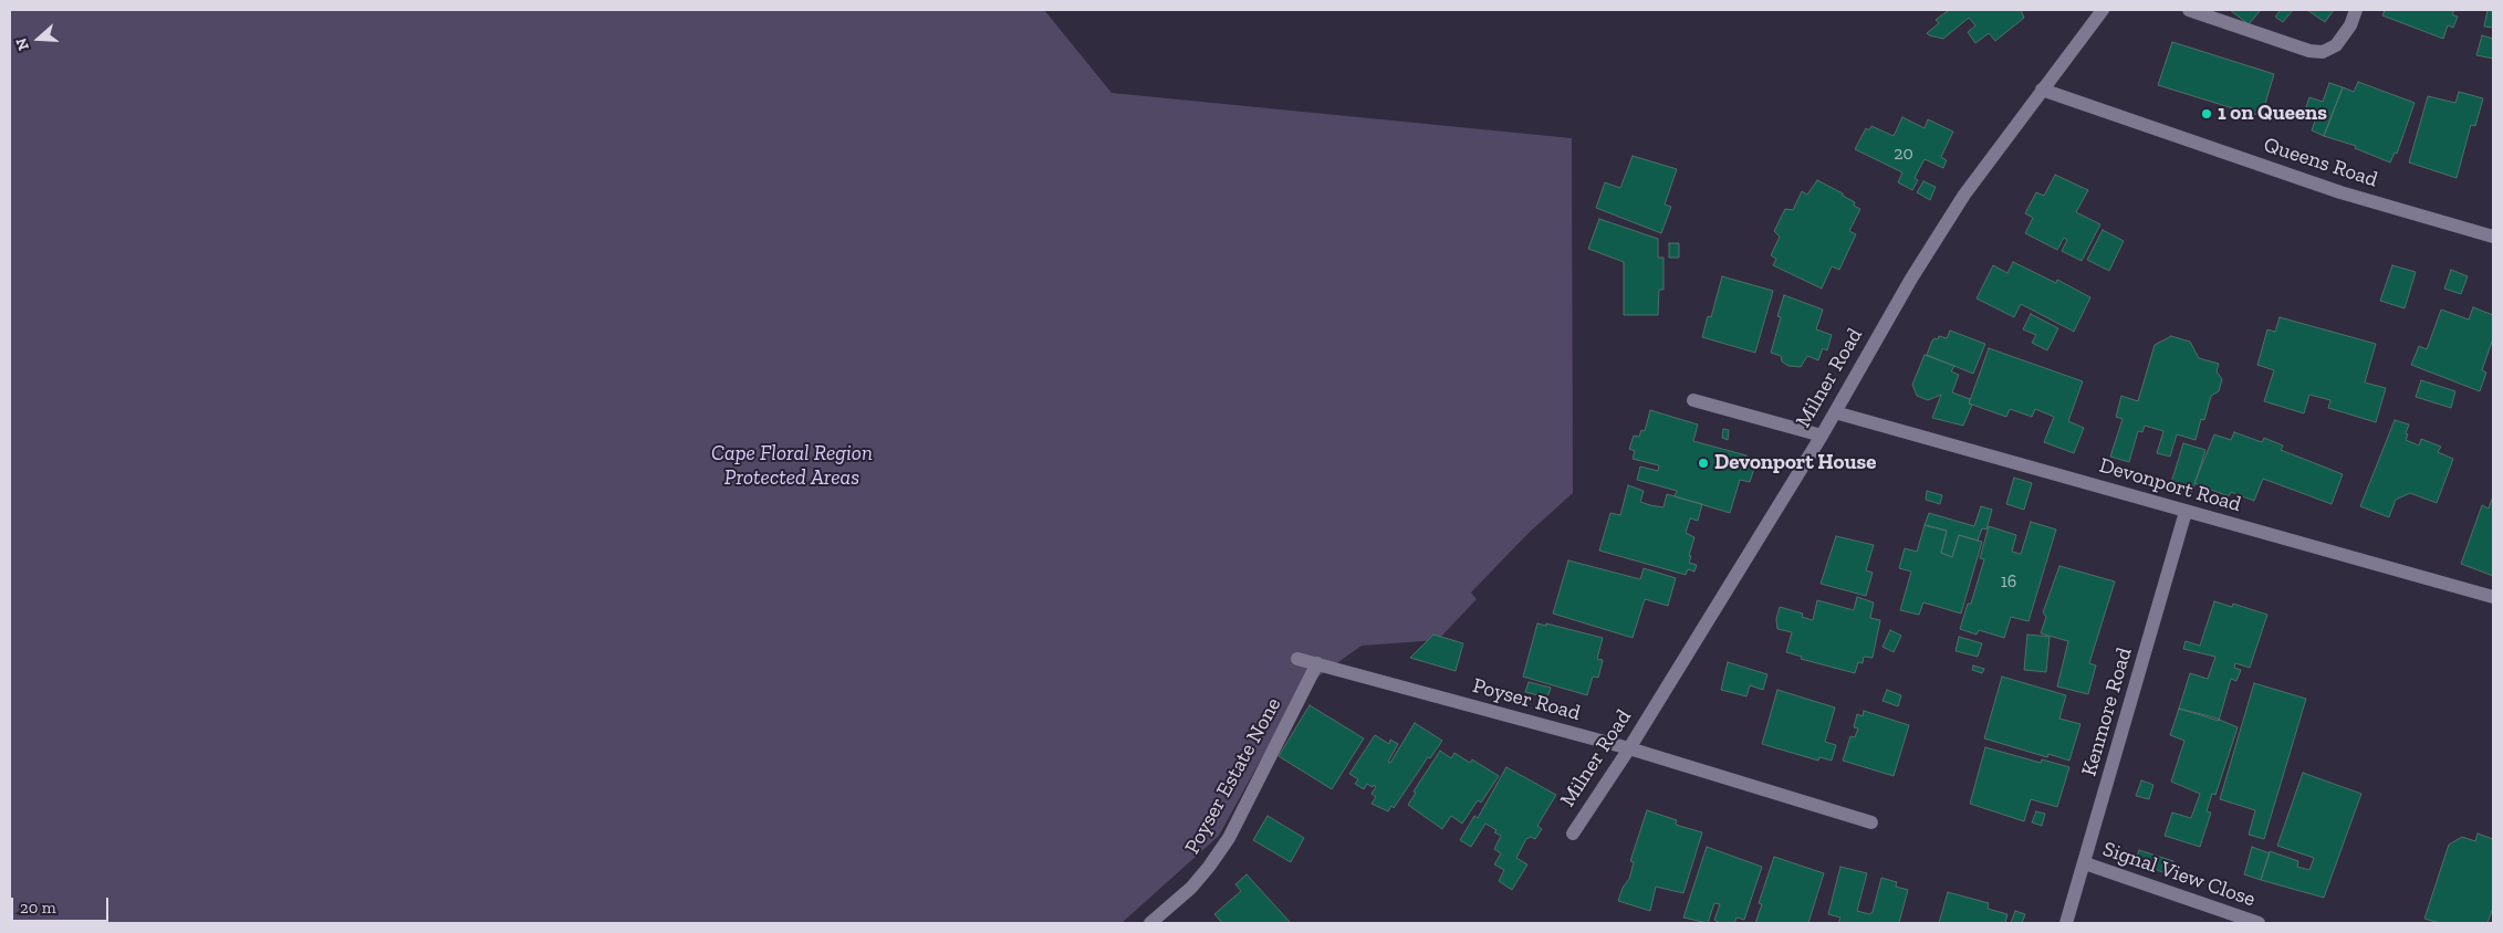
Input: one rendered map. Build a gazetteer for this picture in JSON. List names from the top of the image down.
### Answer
{
  "streets": {
    "street": [
      "Queens Road",
      "Milner Road",
      "Devonport Road",
      "Poyser Road",
      "Kenmore Road",
      "Poyser Estate None",
      "Signal View Close"
    ]
  },
  "crossings": [
    ["Queens Road", "Milner Road"],
    ["Milner Road", "Devonport Road"],
    ["Milner Road", "Poyser Road"],
    ["Devonport Road", "Kenmore Road"],
    ["Poyser Road", "Poyser Estate None"],
    ["Kenmore Road", "Signal View Close"]
  ],
  "parks": ["Cape Floral Region Protected Areas"],
  "places": ["1 on Queens", "Devonport House"],
  "house_numbers": ["20", "16"],
  "scale_bar": "20 m",
  "north": "left"
}
